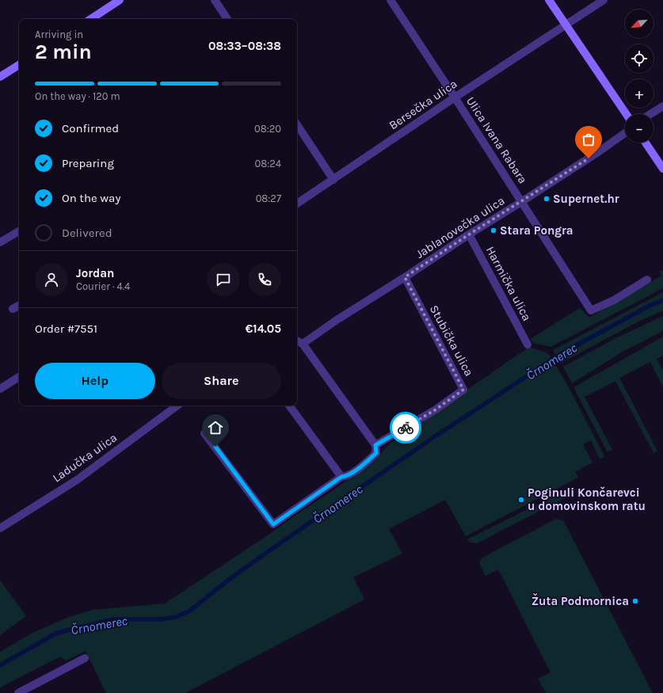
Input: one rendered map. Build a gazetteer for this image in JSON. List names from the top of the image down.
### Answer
{
  "streets": {
    "street": [
      "Bersečka ulica",
      "Ulica Ivana Rabara",
      "Jablanovečka ulica",
      "Harmička ulica",
      "Stubička ulica",
      "Ladučka ulica"
    ]
  },
  "crossings": [
    ["Bersečka ulica", "Ulica Ivana Rabara"],
    ["Ulica Ivana Rabara", "Jablanovečka ulica"],
    ["Jablanovečka ulica", "Harmička ulica"],
    ["Jablanovečka ulica", "Stubička ulica"]
  ],
  "water": ["Črnomerec"],
  "places": [
    "Supernet.hr",
    "Stara Pongra",
    "Poginuli Končarevci u domovinskom ratu",
    "Žuta Podmornica"
  ],
  "north": "bottom left",
  "page": {
    "map_buttons": ["+", "−"],
    "heading": ["2 min", "Arriving in", "08:33–08:38"],
    "panel": [
      "Jordan",
      "Courier · 4.4",
      "Order #7551",
      "€14.05"
    ],
    "bar": "On the way · 120 m",
    "list": [
      ["Confirmed", "08:20"],
      ["Preparing", "08:24"],
      ["On the way", "08:27"],
      "Delivered"
    ],
    "buttons": ["Help", "Share"]
  }
}
